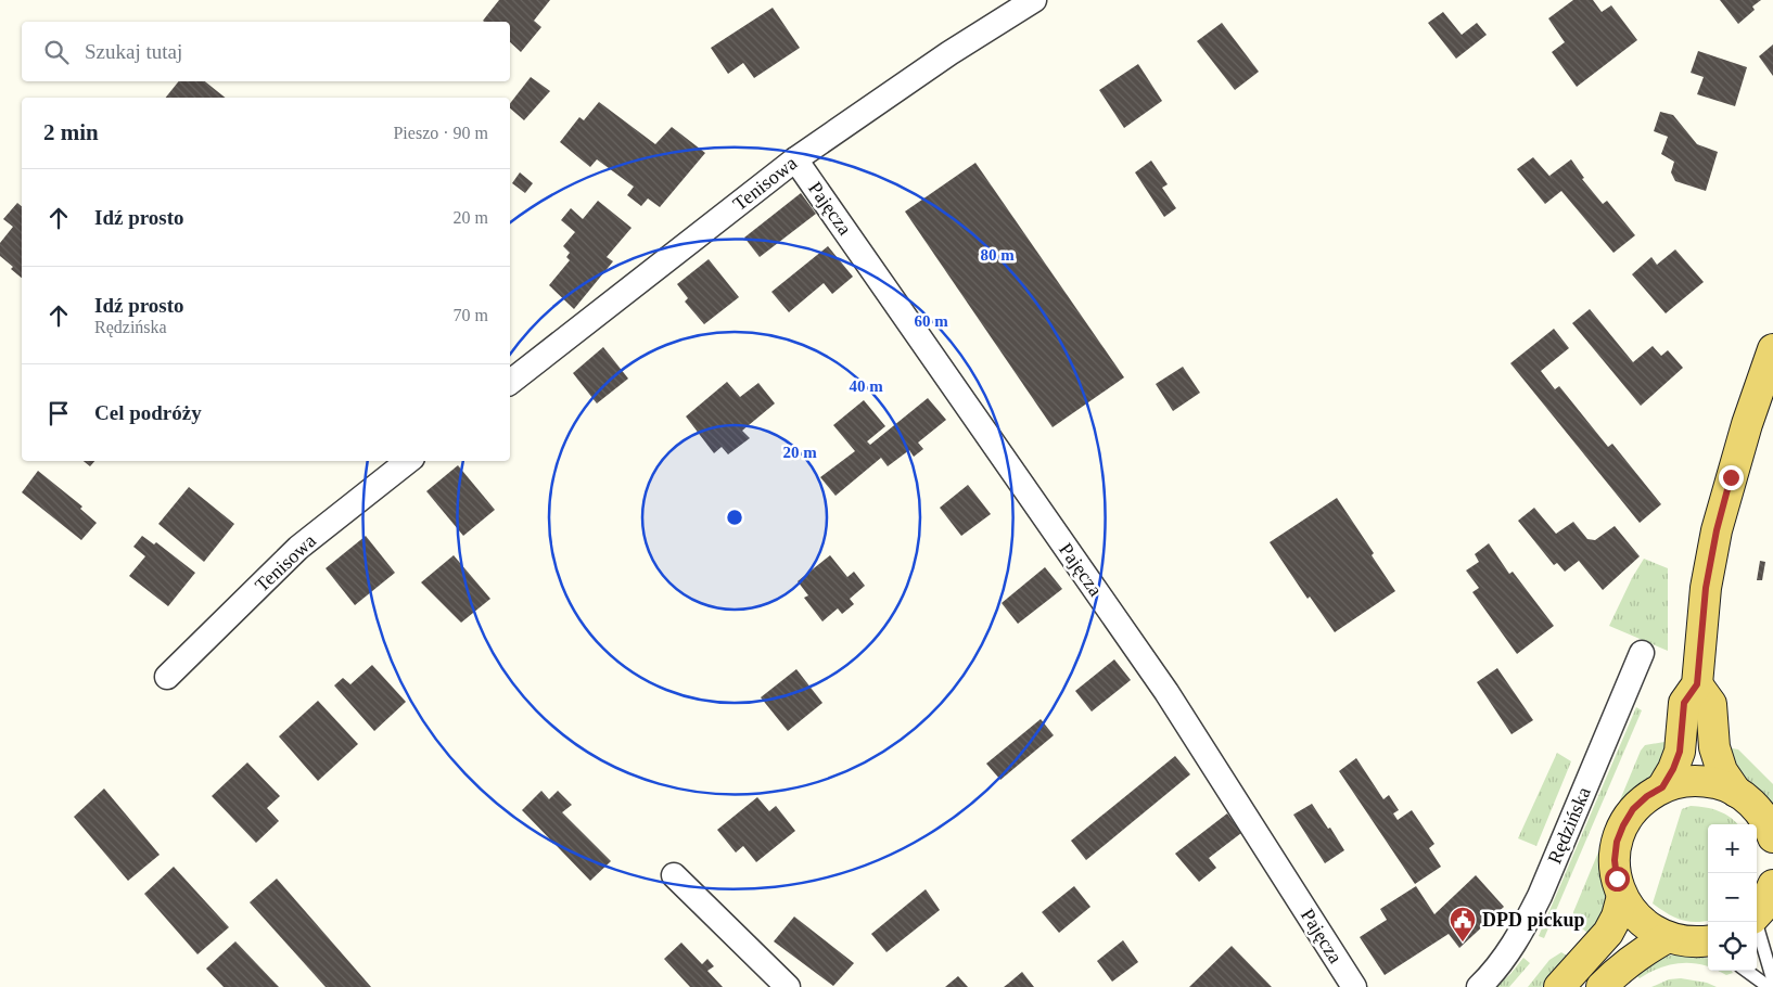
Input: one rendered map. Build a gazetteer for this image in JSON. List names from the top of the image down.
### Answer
{
  "streets": {
    "street": ["Tenisowa", "Pajęcza", "Rędzińska"]
  },
  "crossings": [
    ["Tenisowa", "Pajęcza"]
  ],
  "places": {
    "public building": ["DPD pickup"]
  },
  "page": {
    "search": "Szukaj tutaj",
    "heading": ["2 min", "Pieszo · 90 m"],
    "list": [
      ["Idź prosto", "20 m"],
      ["Idź prosto", "Rędzińska", "70 m"],
      "Cel podróży"
    ],
    "map_buttons": ["+", "−"]
  },
  "rings": [
    "80 m",
    "60 m",
    "40 m",
    "20 m"
  ]
}
